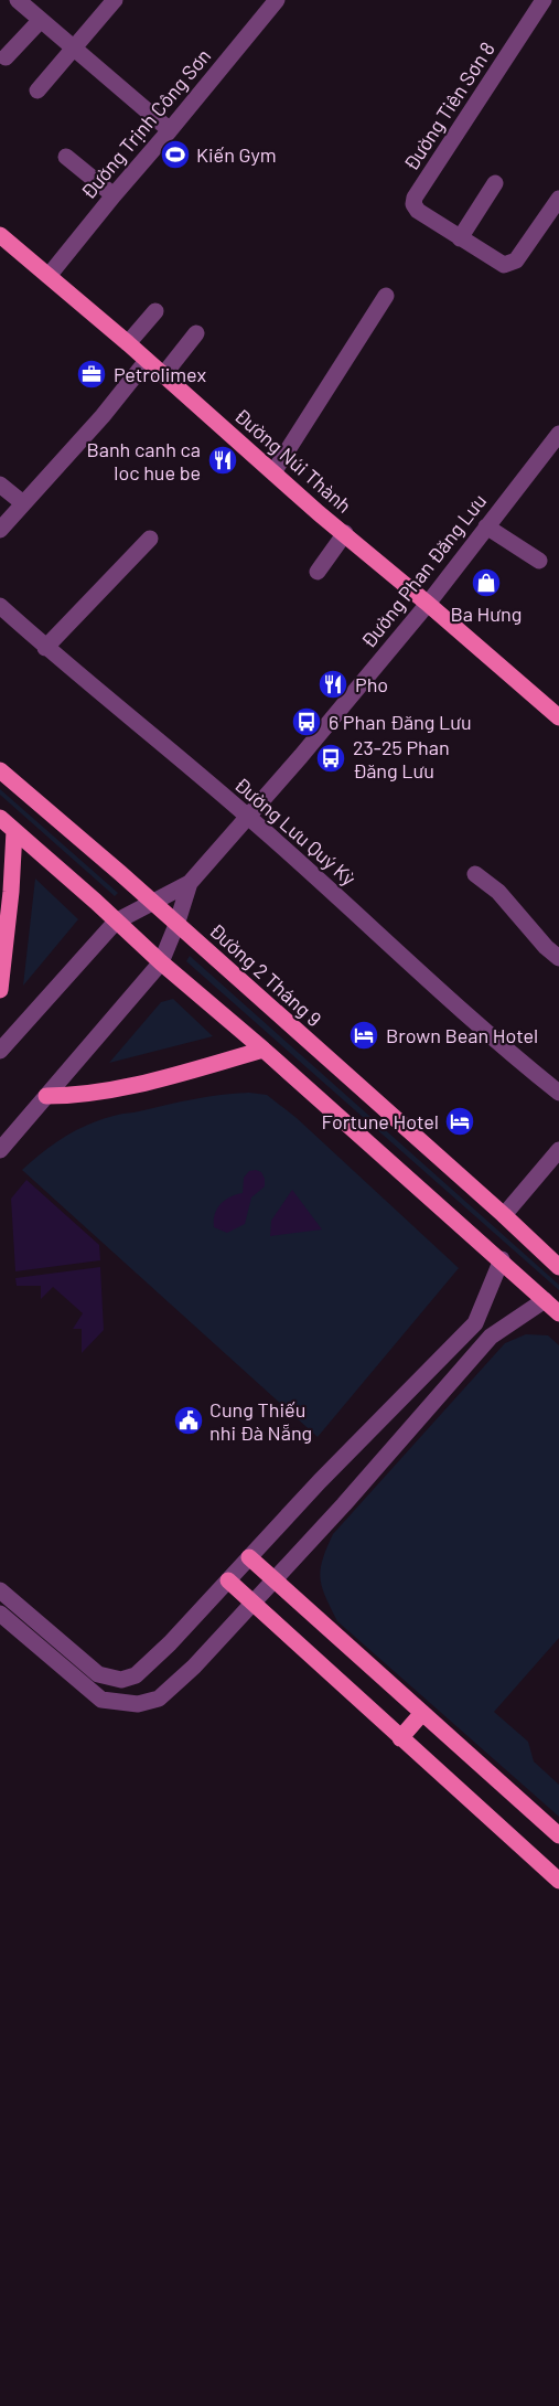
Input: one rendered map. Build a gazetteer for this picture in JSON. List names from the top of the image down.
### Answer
{
  "streets": {
    "main road": ["Đường Núi Thành", "Đường 2 Tháng 9"],
    "street": [
      "Đường Tiên Sơn 8",
      "Đường Trịnh Công Sơn",
      "Đường Phan Đăng Lưu",
      "Đường Lưu Quý Kỳ"
    ]
  },
  "crossings": [
    ["Đường Trịnh Công Sơn", "Đường Núi Thành"],
    ["Đường Núi Thành", "Đường Phan Đăng Lưu"],
    ["Đường Phan Đăng Lưu", "Đường Lưu Quý Kỳ"],
    ["Đường Phan Đăng Lưu", "Đường 2 Tháng 9"]
  ],
  "places": {
    "sports": ["Kiến Gym"],
    "office": ["Petrolimex"],
    "restaurant": ["Banh canh ca loc hue be", "Pho"],
    "shop": ["Ba Hưng"],
    "bus stop": ["6 Phan Đăng Lưu", "23-25 Phan Đăng Lưu"],
    "hotel": ["Brown Bean Hotel", "Fortune Hotel"],
    "public building": ["Cung Thiếu nhi Đà Nẵng"]
  }
}
